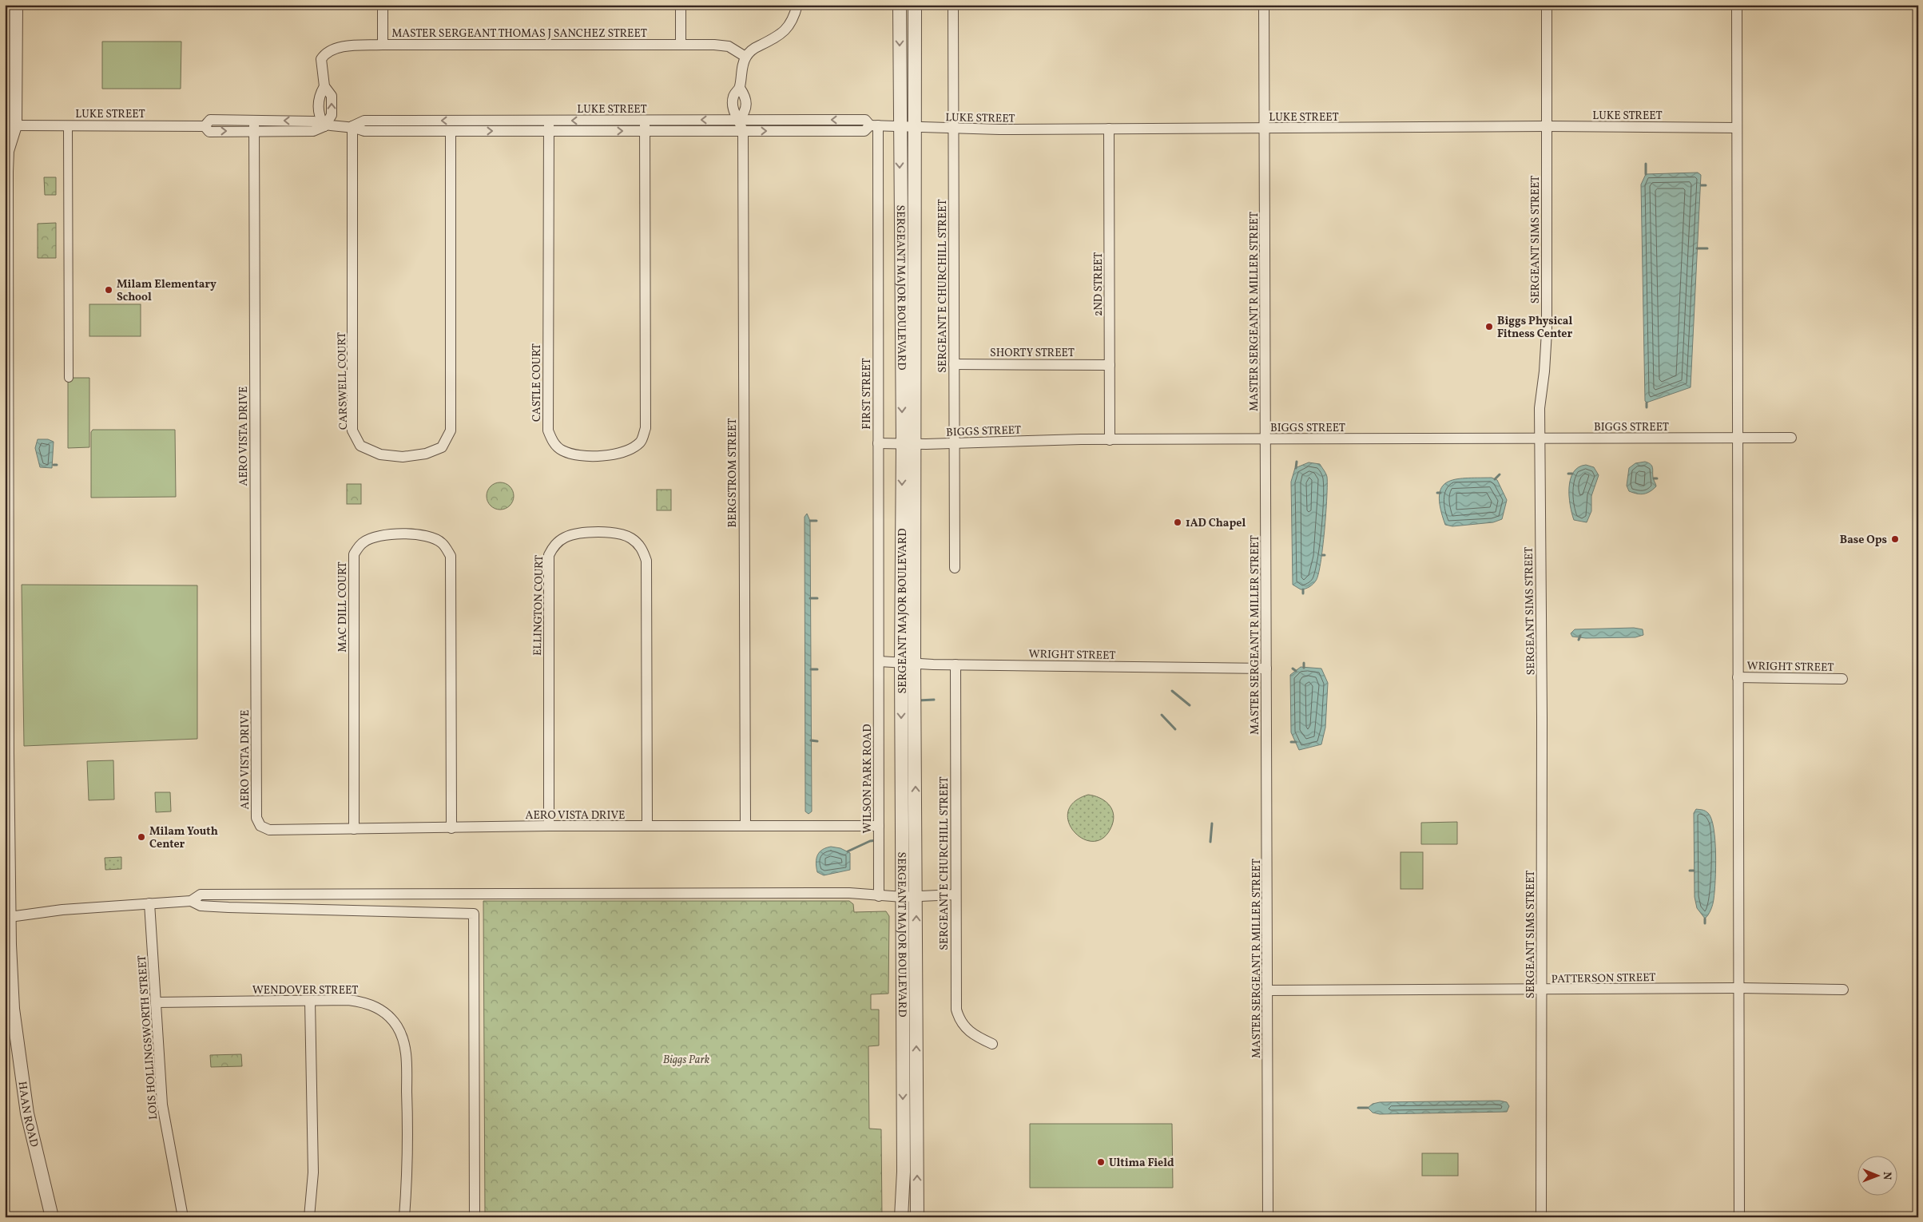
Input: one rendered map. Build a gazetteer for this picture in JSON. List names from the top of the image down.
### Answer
{
  "streets": {
    "street": [
      "MASTER SERGEANT THOMAS J SANCHEZ STREET",
      "LUKE STREET",
      "SERGEANT SIMS STREET",
      "2ND STREET",
      "SERGEANT E CHURCHILL STREET",
      "SERGEANT MAJOR BOULEVARD",
      "MASTER SERGEANT R MILLER STREET",
      "SHORTY STREET",
      "CARSWELL COURT",
      "CASTLE COURT",
      "FIRST STREET",
      "BIGGS STREET",
      "AERO VISTA DRIVE",
      "BERGSTROM STREET",
      "ELLINGTON COURT",
      "MAC DILL COURT",
      "WRIGHT STREET",
      "WILSON PARK ROAD",
      "PATTERSON STREET",
      "WENDOVER STREET",
      "LOIS HOLLINGSWORTH STREET",
      "HAAN ROAD"
    ]
  },
  "crossings": [
    ["MASTER SERGEANT THOMAS J SANCHEZ STREET", "LUKE STREET"],
    ["MASTER SERGEANT THOMAS J SANCHEZ STREET", "BERGSTROM STREET"],
    ["LUKE STREET", "SERGEANT SIMS STREET"],
    ["LUKE STREET", "2ND STREET"],
    ["LUKE STREET", "SERGEANT E CHURCHILL STREET"],
    ["LUKE STREET", "SERGEANT MAJOR BOULEVARD"],
    ["LUKE STREET", "MASTER SERGEANT R MILLER STREET"],
    ["LUKE STREET", "CARSWELL COURT"],
    ["LUKE STREET", "CASTLE COURT"],
    ["LUKE STREET", "FIRST STREET"],
    ["LUKE STREET", "AERO VISTA DRIVE"],
    ["LUKE STREET", "BERGSTROM STREET"],
    ["LUKE STREET", "HAAN ROAD"],
    ["SERGEANT SIMS STREET", "BIGGS STREET"],
    ["SERGEANT SIMS STREET", "PATTERSON STREET"],
    ["2ND STREET", "SHORTY STREET"],
    ["2ND STREET", "BIGGS STREET"],
    ["SERGEANT E CHURCHILL STREET", "SHORTY STREET"],
    ["SERGEANT E CHURCHILL STREET", "BIGGS STREET"],
    ["SERGEANT E CHURCHILL STREET", "WRIGHT STREET"],
    ["SERGEANT MAJOR BOULEVARD", "BIGGS STREET"],
    ["SERGEANT MAJOR BOULEVARD", "WRIGHT STREET"],
    ["MASTER SERGEANT R MILLER STREET", "BIGGS STREET"],
    ["MASTER SERGEANT R MILLER STREET", "WRIGHT STREET"],
    ["MASTER SERGEANT R MILLER STREET", "PATTERSON STREET"],
    ["FIRST STREET", "BIGGS STREET"],
    ["FIRST STREET", "WRIGHT STREET"],
    ["FIRST STREET", "WILSON PARK ROAD"],
    ["AERO VISTA DRIVE", "BERGSTROM STREET"],
    ["AERO VISTA DRIVE", "ELLINGTON COURT"],
    ["AERO VISTA DRIVE", "MAC DILL COURT"],
    ["AERO VISTA DRIVE", "WILSON PARK ROAD"],
    ["WRIGHT STREET", "WILSON PARK ROAD"],
    ["WENDOVER STREET", "LOIS HOLLINGSWORTH STREET"]
  ],
  "parks": ["Biggs Park"],
  "places": [
    "Milam Elementary School",
    "Biggs Physical Fitness Center",
    "1AD Chapel",
    "Base Ops",
    "Milam Youth Center",
    "Ultima Field"
  ],
  "north": "right"
}
